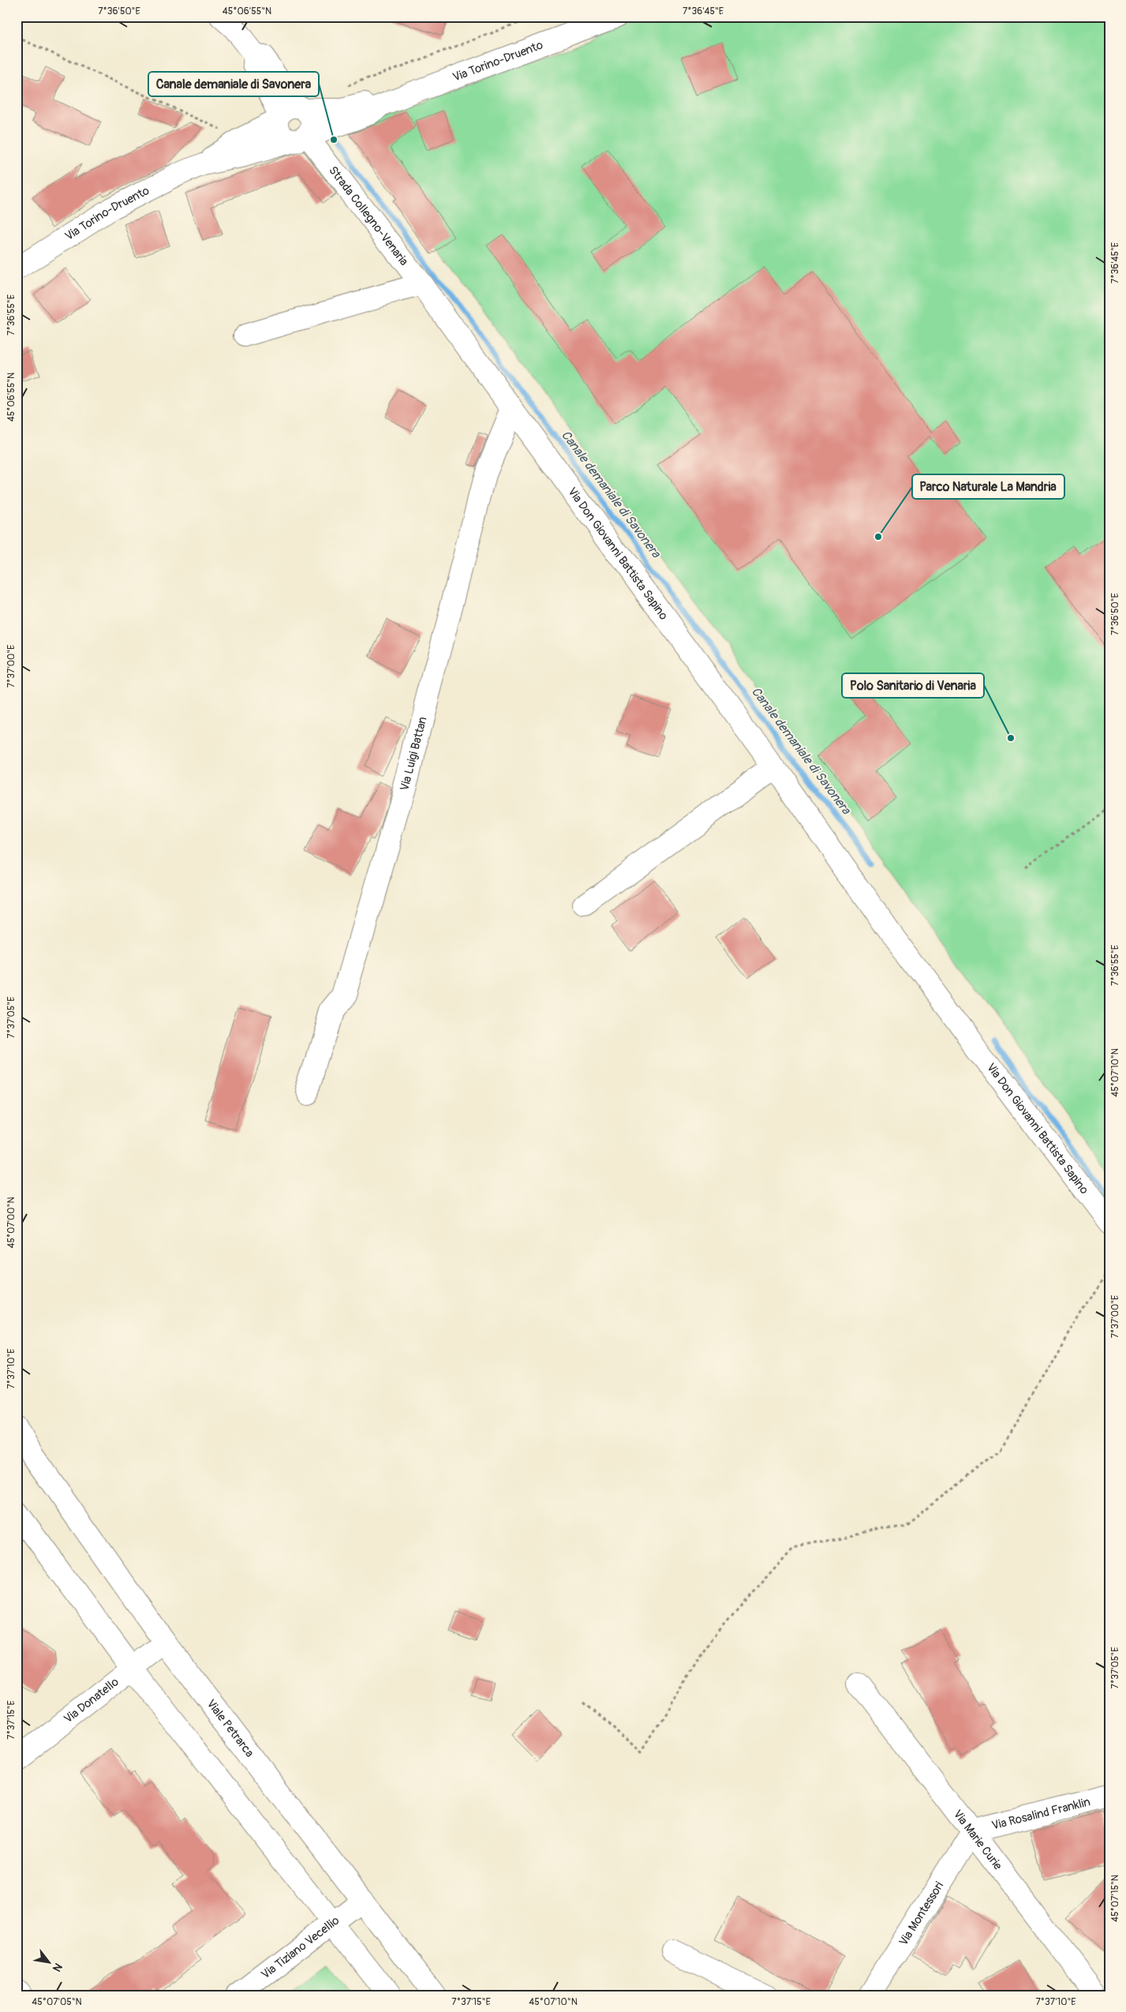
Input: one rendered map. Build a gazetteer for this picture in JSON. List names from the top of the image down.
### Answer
{
  "streets": {
    "street": [
      "Via Torino-Druento",
      "Strada Collegno-Venaria",
      "Via Don Giovanni Battista Sapino",
      "Via Luigi Battan",
      "Via Donatello",
      "Viale Petrarca",
      "Via Rosalind Franklin",
      "Via Marie Curie",
      "Via Montessori",
      "Via Tiziano Vecellio"
    ]
  },
  "crossings": [
    ["Via Torino-Druento", "Strada Collegno-Venaria"],
    ["Strada Collegno-Venaria", "Via Don Giovanni Battista Sapino"],
    ["Via Don Giovanni Battista Sapino", "Via Luigi Battan"],
    ["Via Donatello", "Viale Petrarca"],
    ["Viale Petrarca", "Via Tiziano Vecellio"],
    ["Via Rosalind Franklin", "Via Marie Curie"],
    ["Via Rosalind Franklin", "Via Montessori"],
    ["Via Marie Curie", "Via Montessori"]
  ],
  "water": ["Canale demaniale di Savonera"],
  "places": ["Canale demaniale di Savonera", "Parco Naturale La Mandria", "Polo Sanitario di Venaria"],
  "north": "bottom right",
  "coordinates": [
    "7°36'50\"E",
    "45°06'55\"N",
    "7°36'45\"E",
    "7°36'55\"E",
    "7°37'00\"E",
    "7°37'05\"E",
    "45°07'10\"N",
    "45°07'00\"N",
    "7°37'10\"E",
    "7°37'15\"E",
    "45°07'15\"N",
    "45°07'05\"N"
  ]
}
